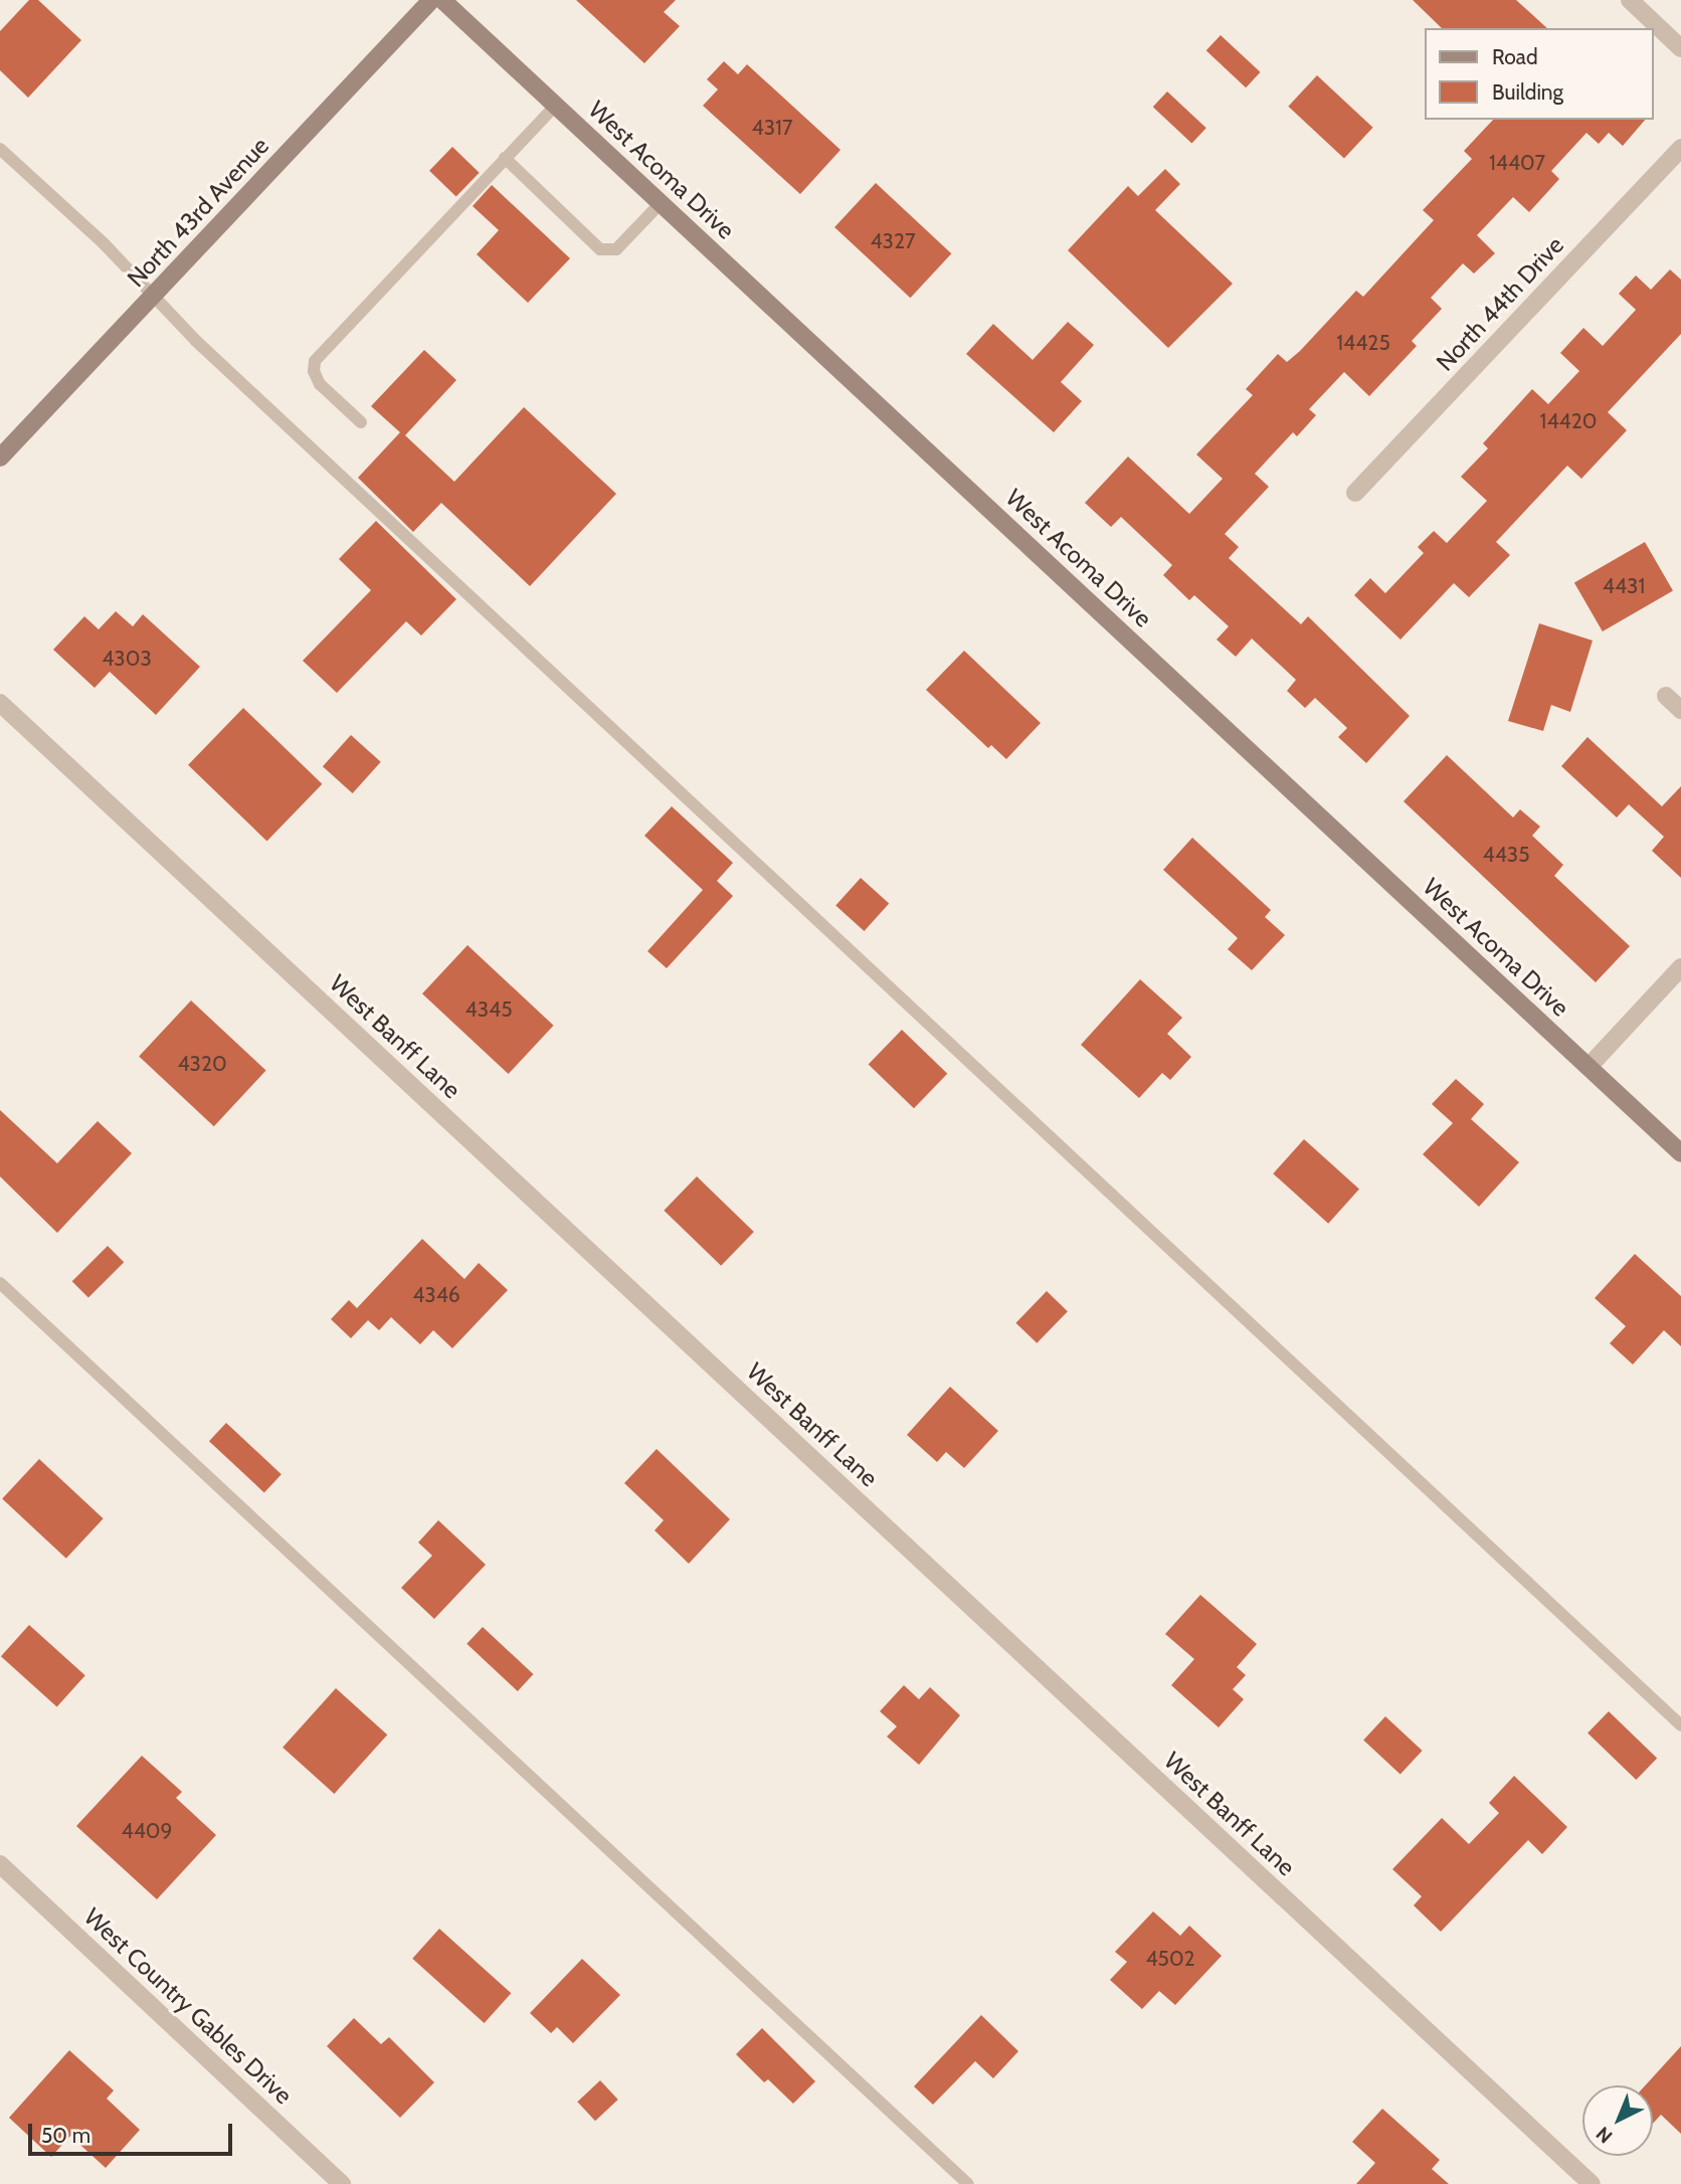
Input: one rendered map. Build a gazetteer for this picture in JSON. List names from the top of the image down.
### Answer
{
  "streets": {
    "street": [
      "West Acoma Drive",
      "North 43rd Avenue",
      "North 44th Drive",
      "West Banff Lane",
      "West Country Gables Drive"
    ]
  },
  "house_numbers": [
    "4317",
    "14407",
    "4327",
    "14425",
    "14420",
    "4431",
    "4303",
    "4435",
    "4345",
    "4320",
    "4346",
    "4409",
    "4502"
  ],
  "legend": ["Road", "Building"],
  "scale_bar": "50 m",
  "north": "bottom left"
}
